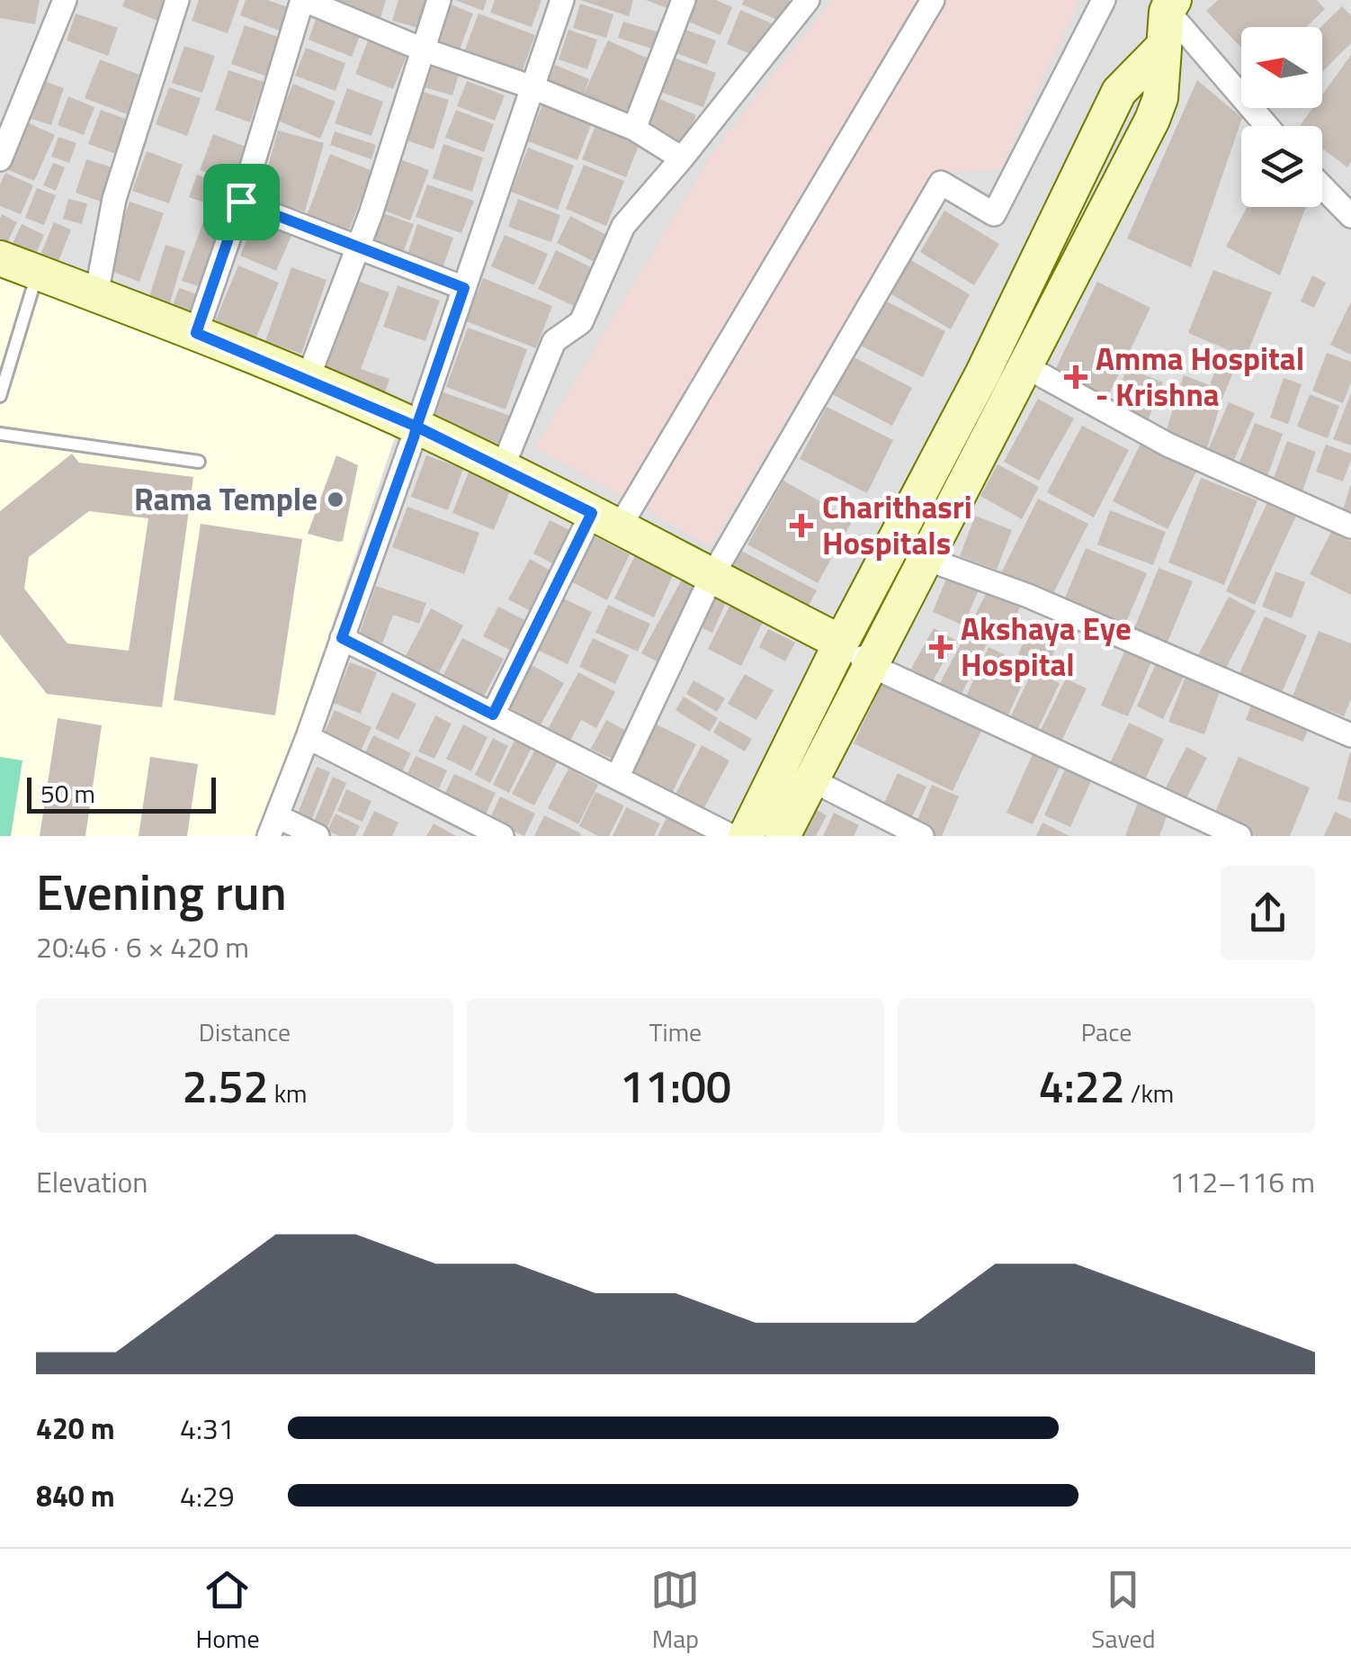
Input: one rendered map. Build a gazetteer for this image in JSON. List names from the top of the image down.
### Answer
{
  "places": {
    "health": ["Amma Hospital - Krishna", "Charithasri Hospitals", "Akshaya Eye Hospital"],
    "other": ["Rama Temple"]
  },
  "scale_bar": "50 m",
  "north": "left",
  "page": {
    "scale": "50 m",
    "heading": ["Evening run", "20:46 · 6 × 420 m"],
    "stats": [
      ["Distance", "2.52 km"],
      ["Time", "11:00"],
      ["Pace", "4:22 /km"]
    ],
    "chart": ["Elevation", "112–116 m"],
    "list": [
      {
        "name": "420 m",
        "note": "4:31"
      },
      {
        "name": "840 m",
        "note": "4:29"
      }
    ],
    "tabs": ["Home", "Map", "Saved"]
  }
}
